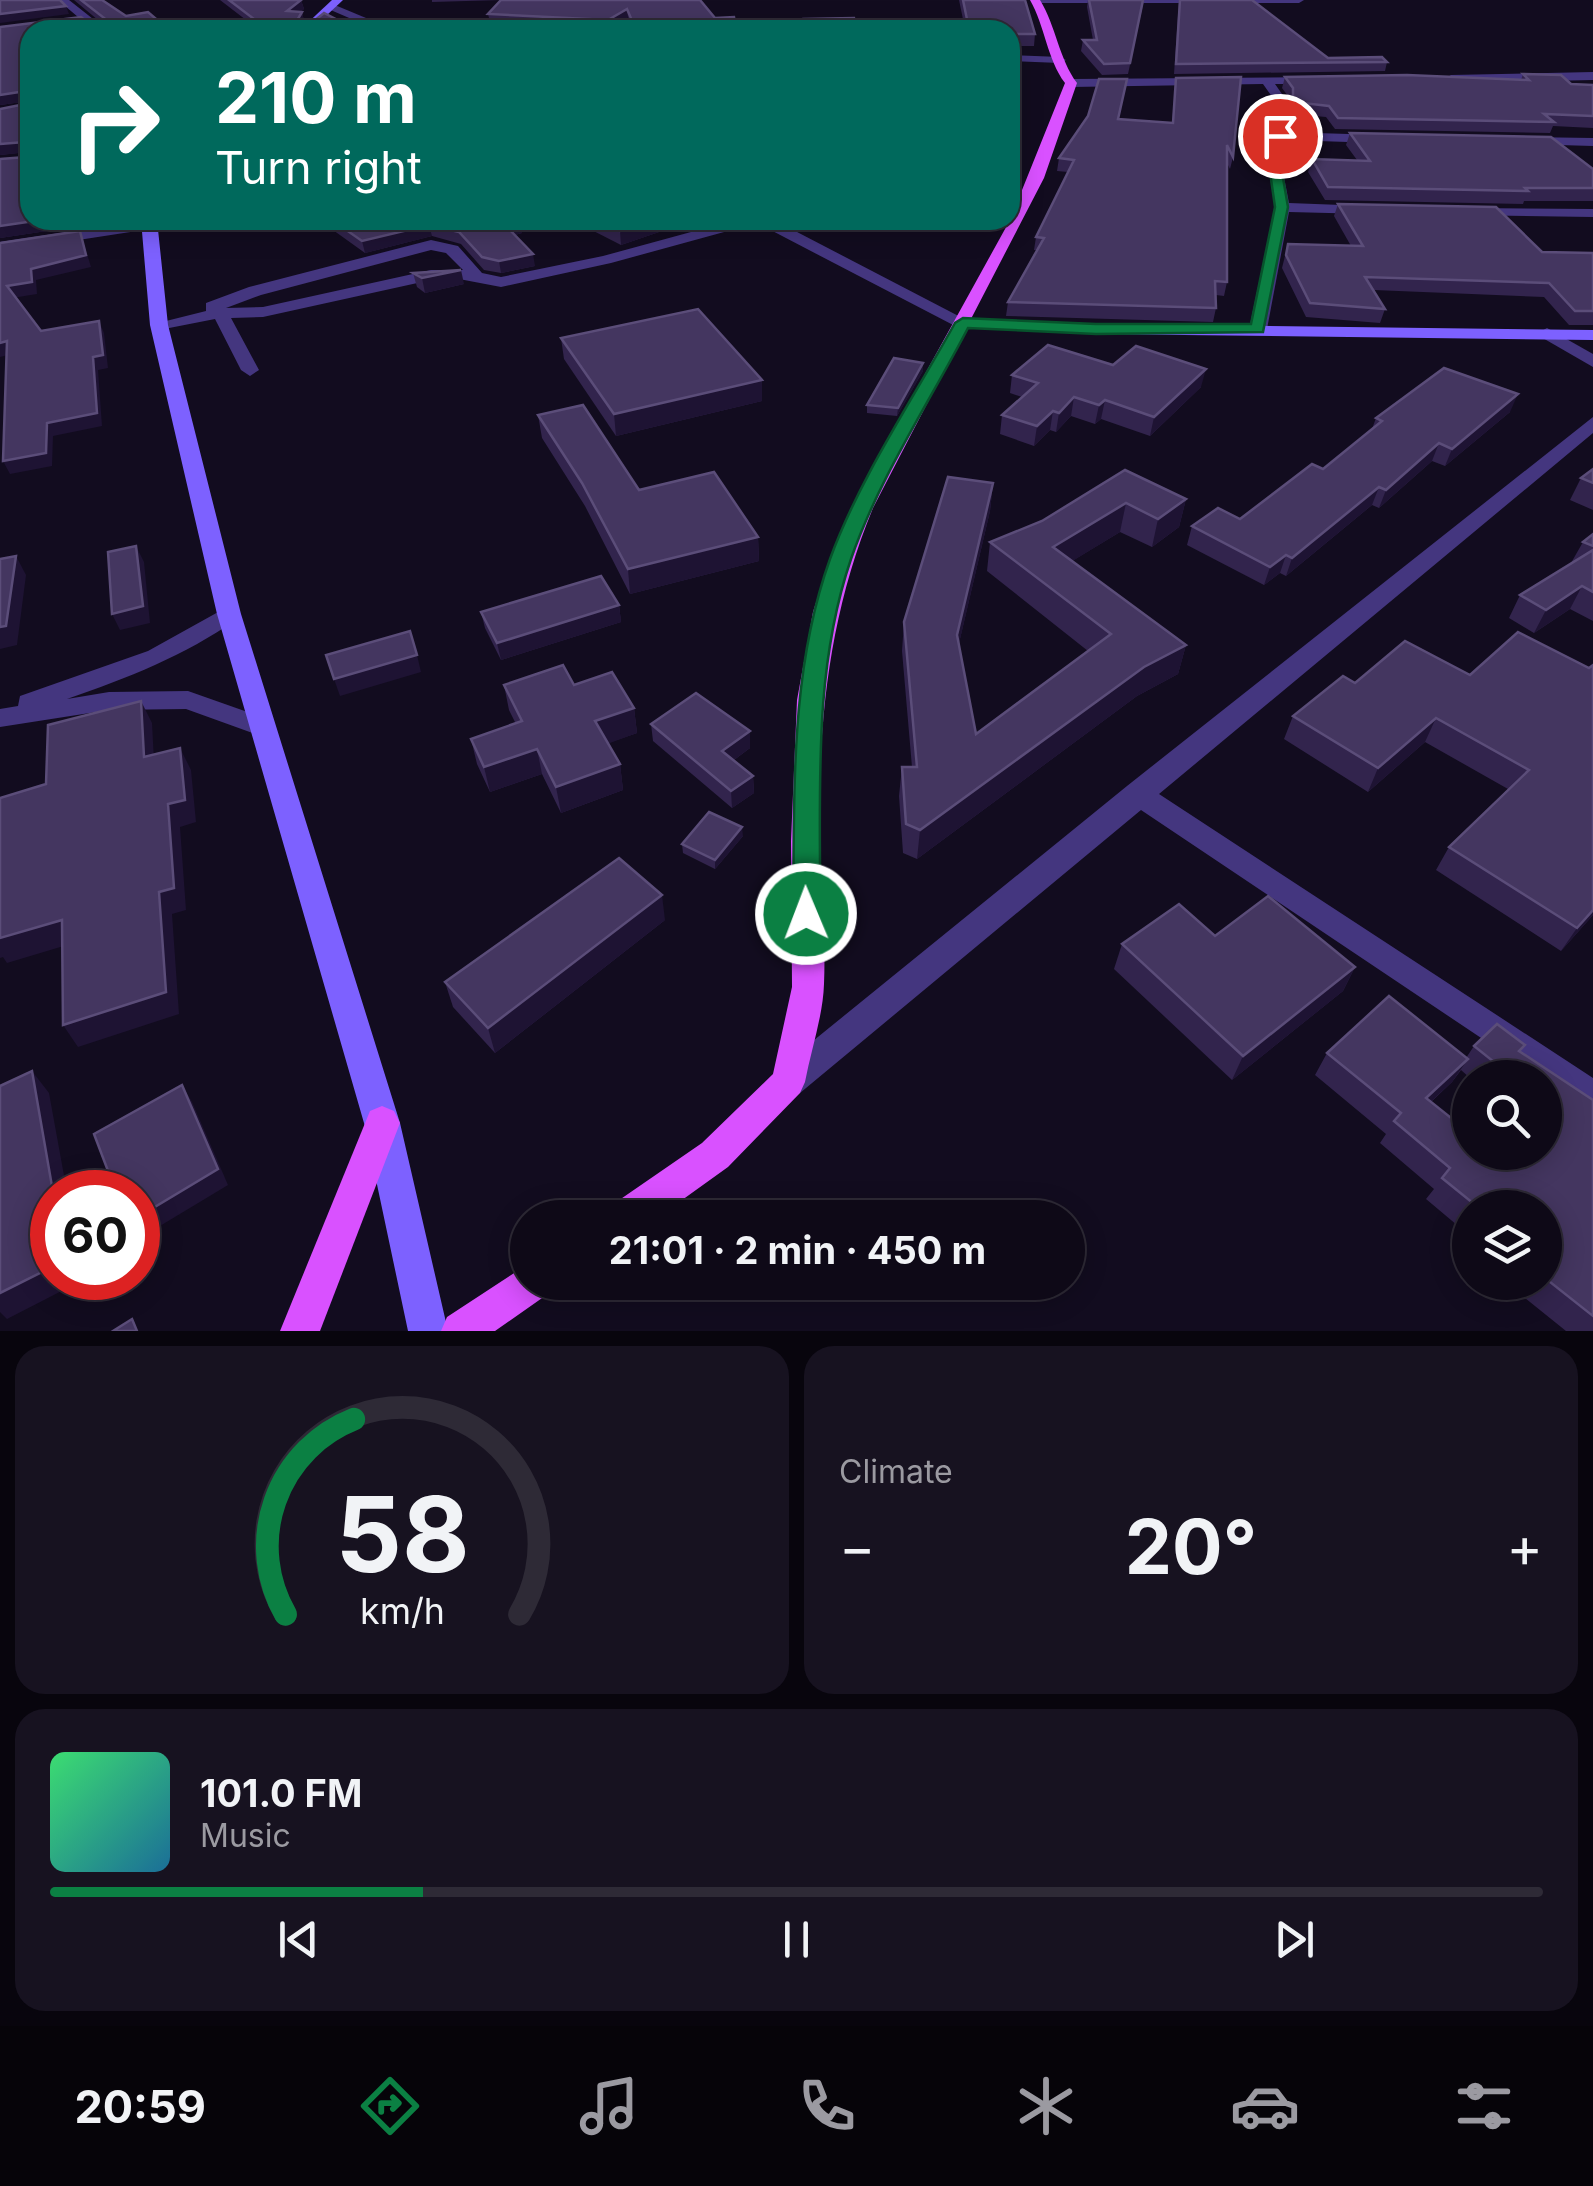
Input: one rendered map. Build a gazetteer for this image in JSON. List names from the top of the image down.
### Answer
{
  "page": {
    "turn": ["210 m", "Turn right"],
    "limit": "60",
    "trip": "21:01 · 2 min · 450 m",
    "tile": "Climate",
    "heat": ["−", "20°", "+"],
    "song": ["101.0 FM", "Music"],
    "tabs": "20:59",
    "gauge": ["58", "km/h"]
  }
}
